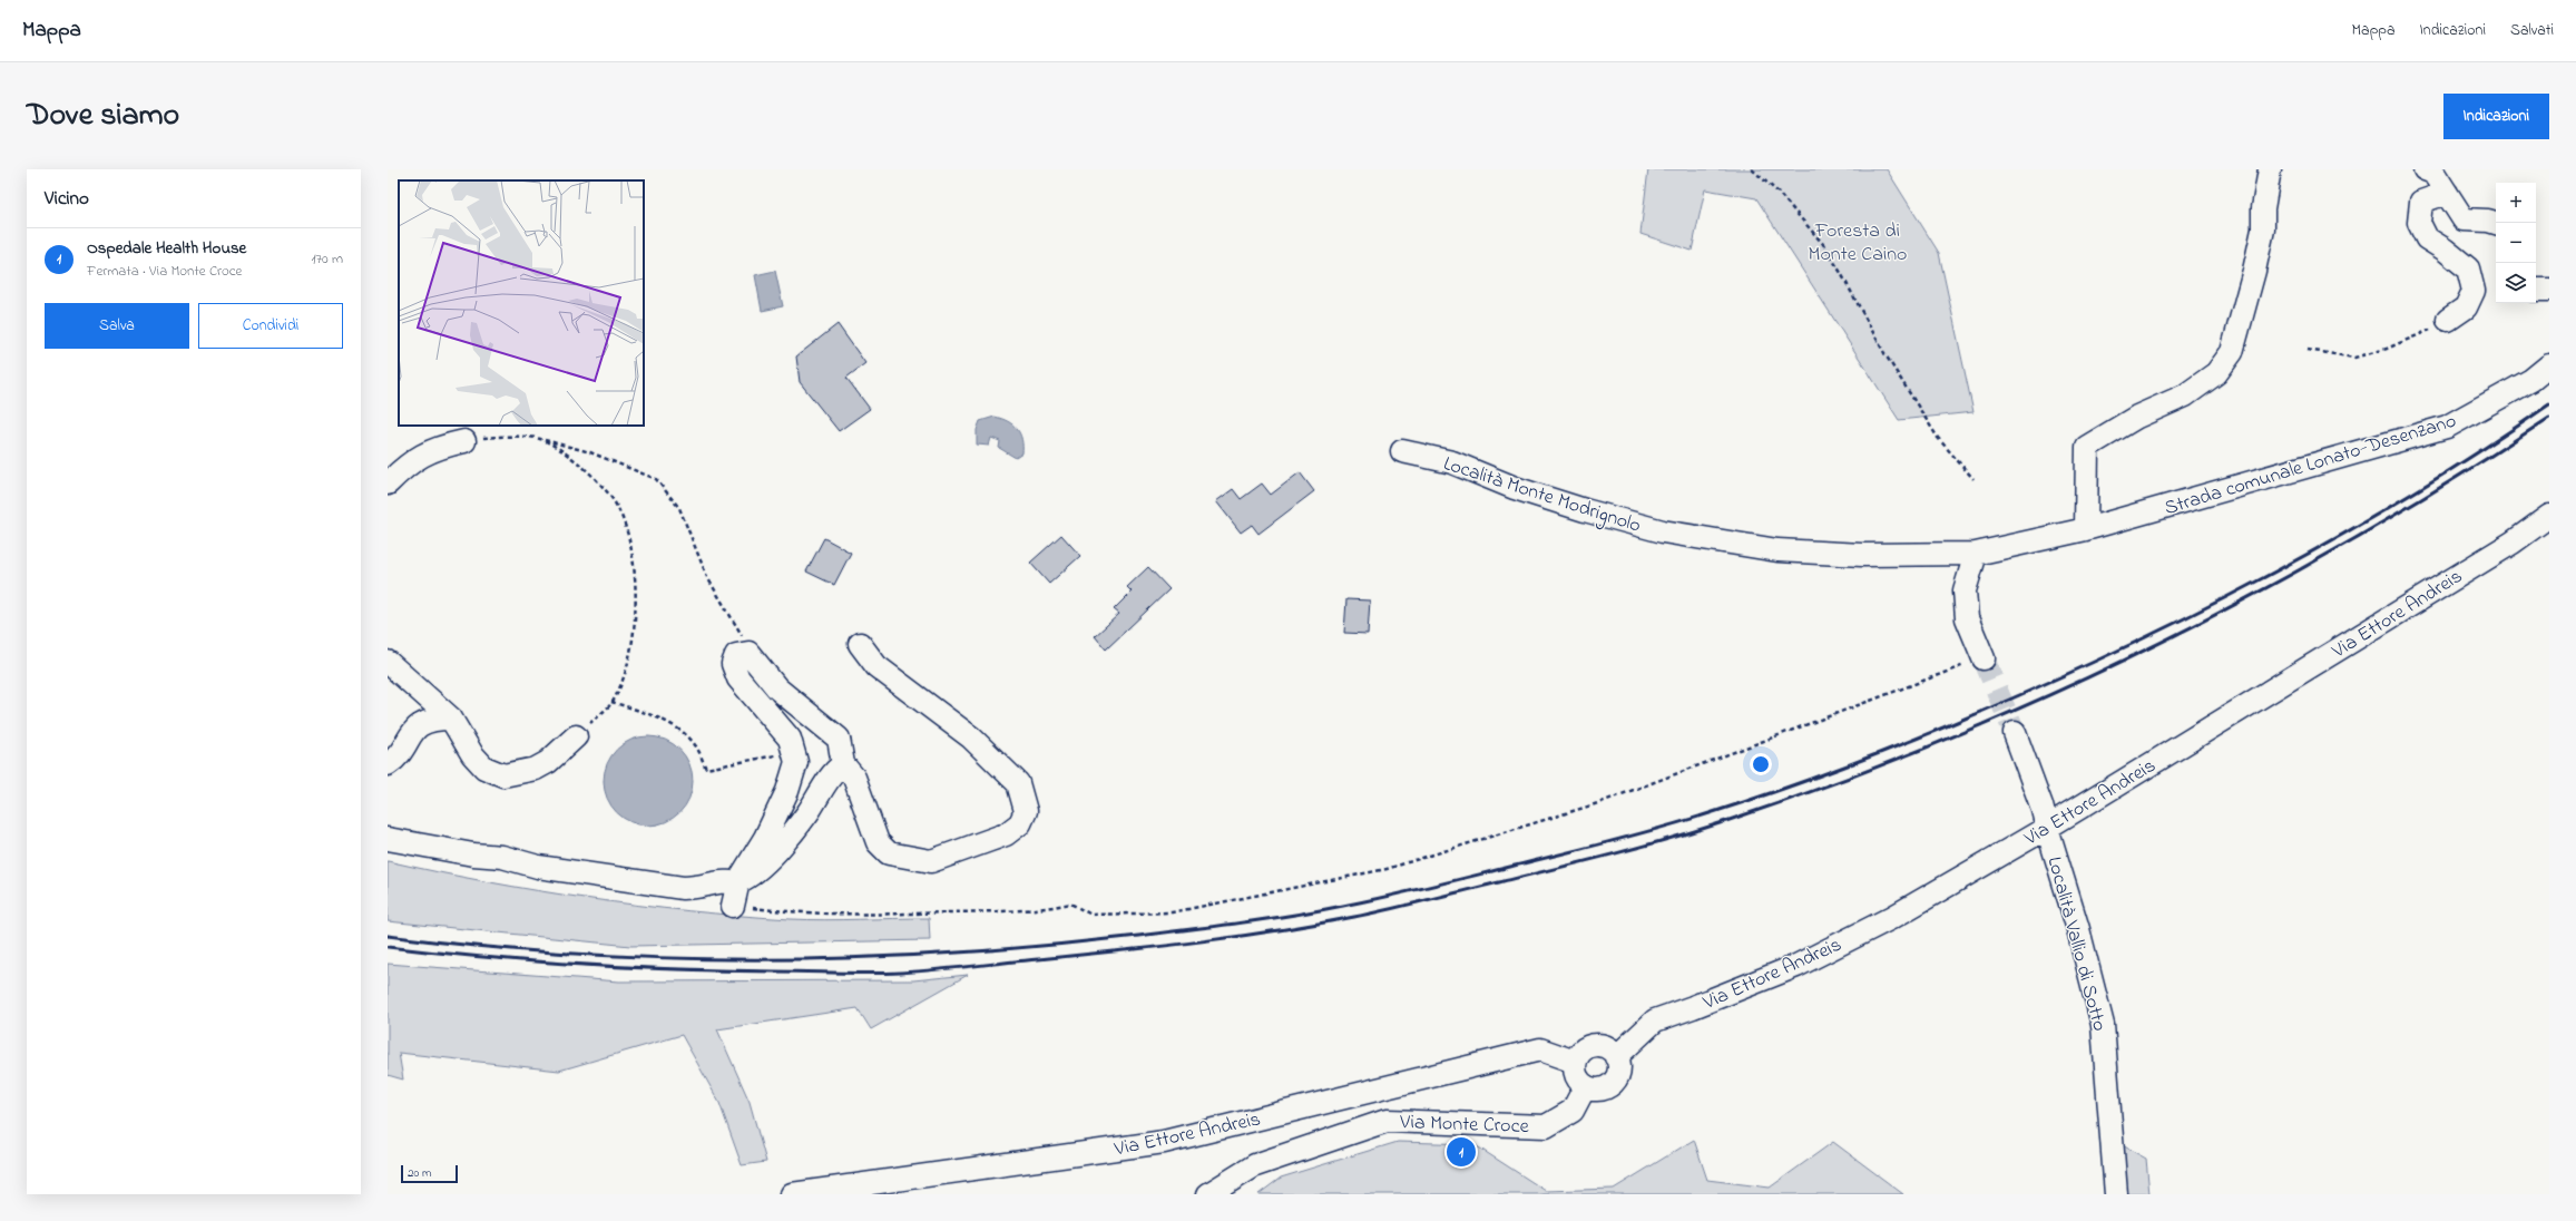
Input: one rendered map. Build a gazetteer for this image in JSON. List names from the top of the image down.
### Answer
{
  "streets": {
    "street": [
      "Strada comunale Lonato-Desenzano",
      "Località Monte Modrignolo",
      "Via Ettore Andreis",
      "Località Vallio di Sotto",
      "Via Monte Croce"
    ]
  },
  "crossings": [
    ["Strada comunale Lonato-Desenzano", "Località Monte Modrignolo"],
    ["Via Ettore Andreis", "Località Vallio di Sotto"],
    ["Via Ettore Andreis", "Via Monte Croce"]
  ],
  "parks": ["Foresta di Monte Caino"],
  "scale_bar": "20 m",
  "page": {
    "header": "Mappa",
    "nav": ["Mappa", "Indicazioni", "Salvati"],
    "title": "Dove siamo",
    "buttons": [
      "Indicazioni",
      ["Salva", "Condividi"]
    ],
    "heading": "Vicino",
    "map_buttons": ["+", "−"],
    "list": [
      {
        "mark": "1",
        "name": "Ospedale Health House",
        "note": "Fermata · Via Monte Croce",
        "value": "170 m"
      }
    ],
    "pins": "1",
    "scale": "20 m"
  }
}
